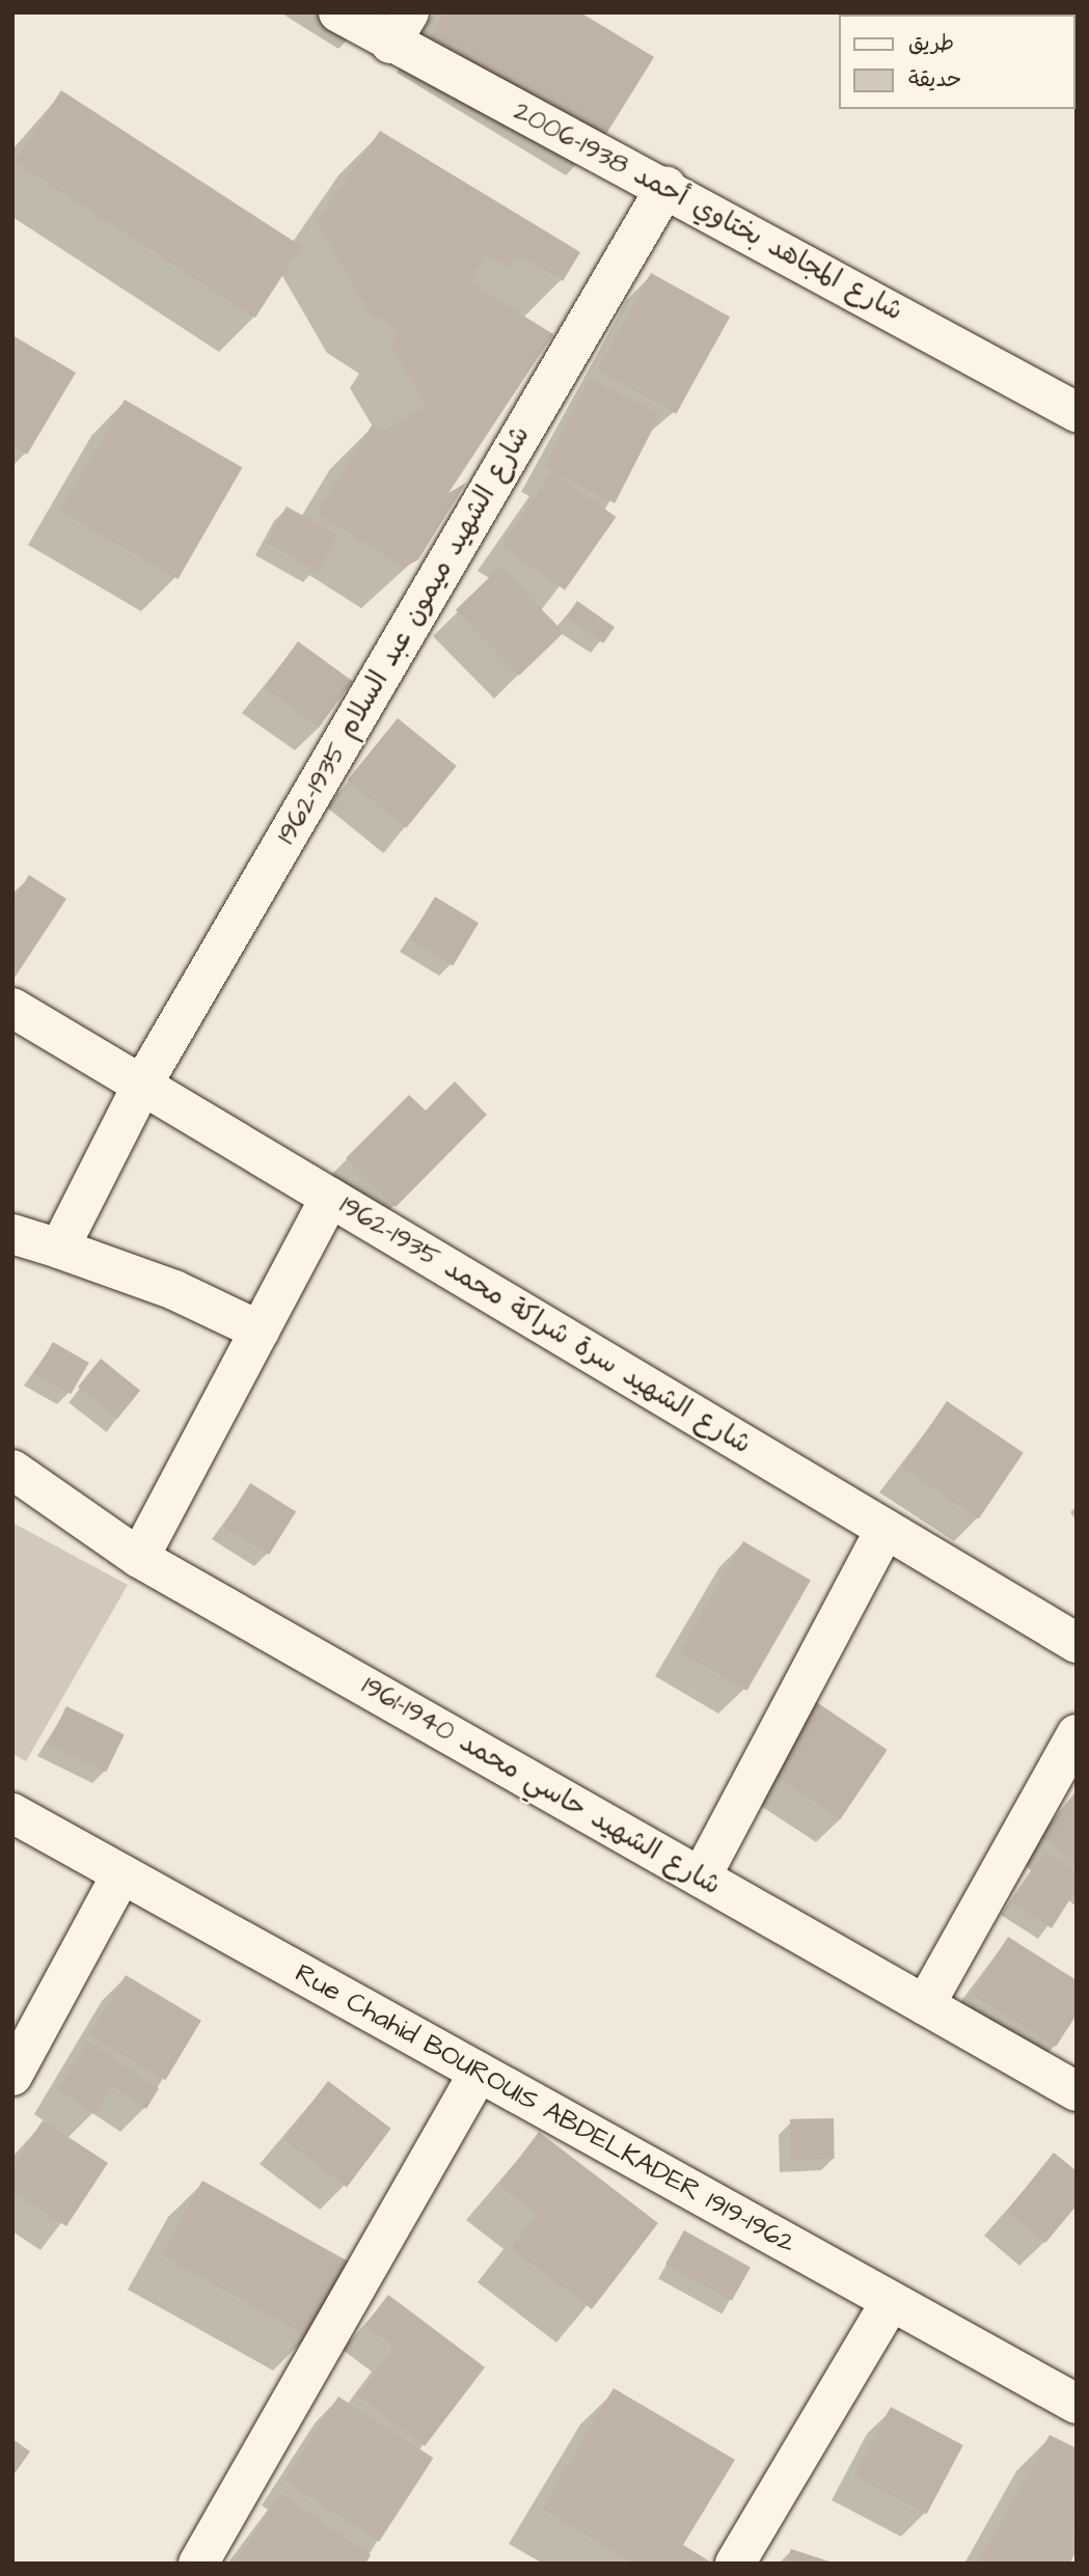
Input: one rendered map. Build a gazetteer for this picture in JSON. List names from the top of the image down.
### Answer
{
  "streets": {
    "street": [
      "شارع المجاهد بختاوي أحمد 1938-2006",
      "شارع الشهيد ميمون عبد السلام 1935-1962",
      "شارع الشهيد سرة شراكة محمد 1935-1962",
      "شارع الشهيد حاسي محمد 1940-1961",
      "Rue Chahid BOUROUIS ABDELKADER 1919-1962"
    ]
  },
  "crossings": [
    ["شارع المجاهد بختاوي أحمد 1938-2006", "شارع الشهيد ميمون عبد السلام 1935-1962"],
    ["شارع الشهيد ميمون عبد السلام 1935-1962", "شارع الشهيد سرة شراكة محمد 1935-1962"]
  ],
  "legend": ["طريق", "حديقة"]
}
